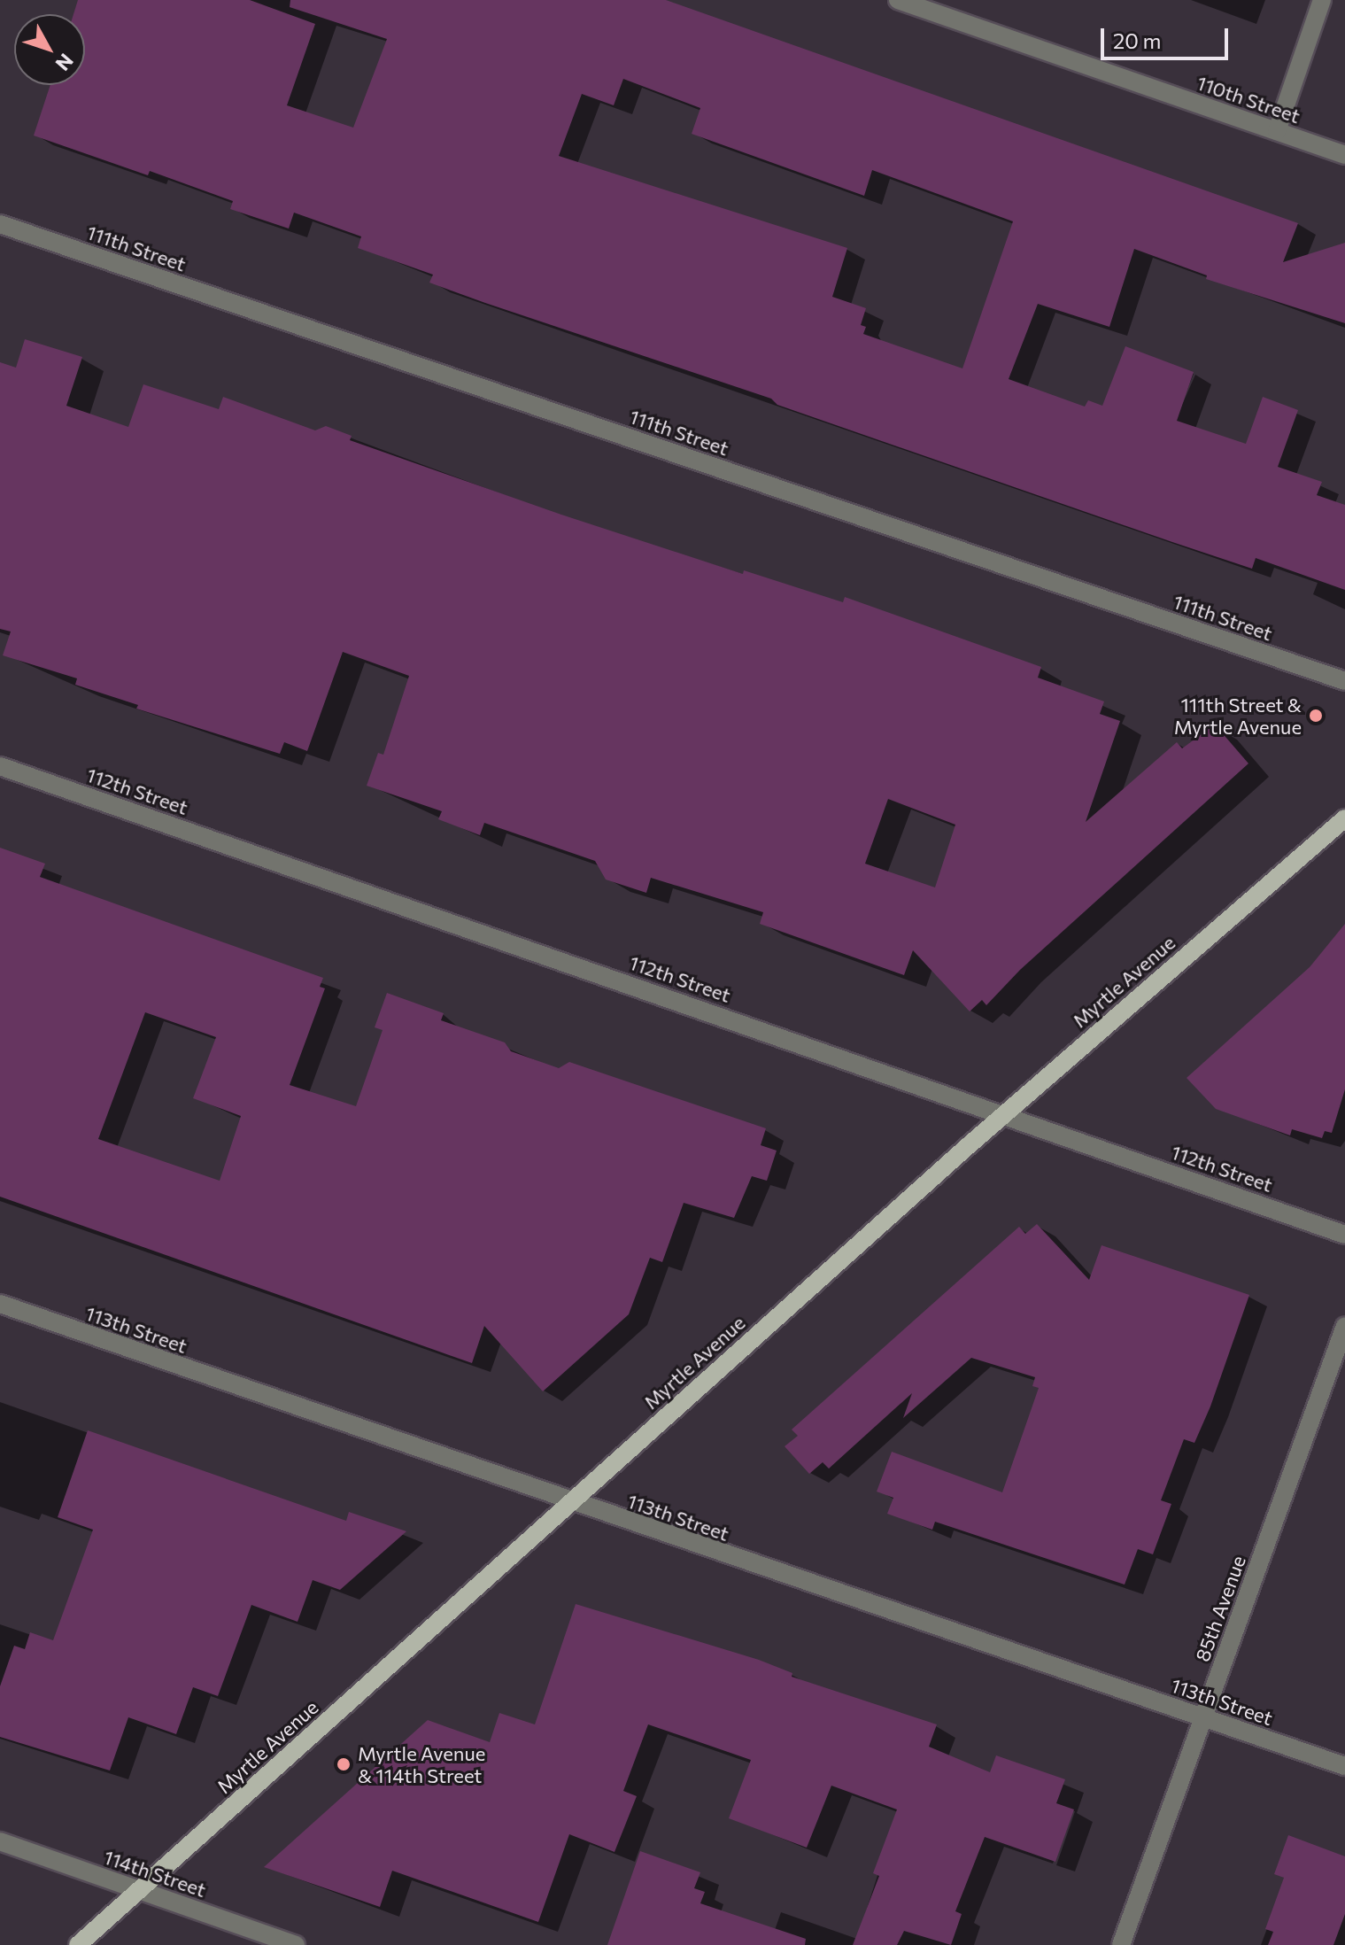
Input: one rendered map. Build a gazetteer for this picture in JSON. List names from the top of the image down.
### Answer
{
  "streets": {
    "main road": ["Myrtle Avenue"],
    "street": [
      "110th Street",
      "111th Street",
      "112th Street",
      "113th Street",
      "85th Avenue",
      "114th Street"
    ]
  },
  "crossings": [
    ["112th Street", "Myrtle Avenue"],
    ["Myrtle Avenue", "113th Street"],
    ["Myrtle Avenue", "114th Street"],
    ["113th Street", "85th Avenue"]
  ],
  "places": ["111th Street & Myrtle Avenue", "Myrtle Avenue & 114th Street"],
  "scale_bar": "20 m",
  "north": "bottom right"
}
